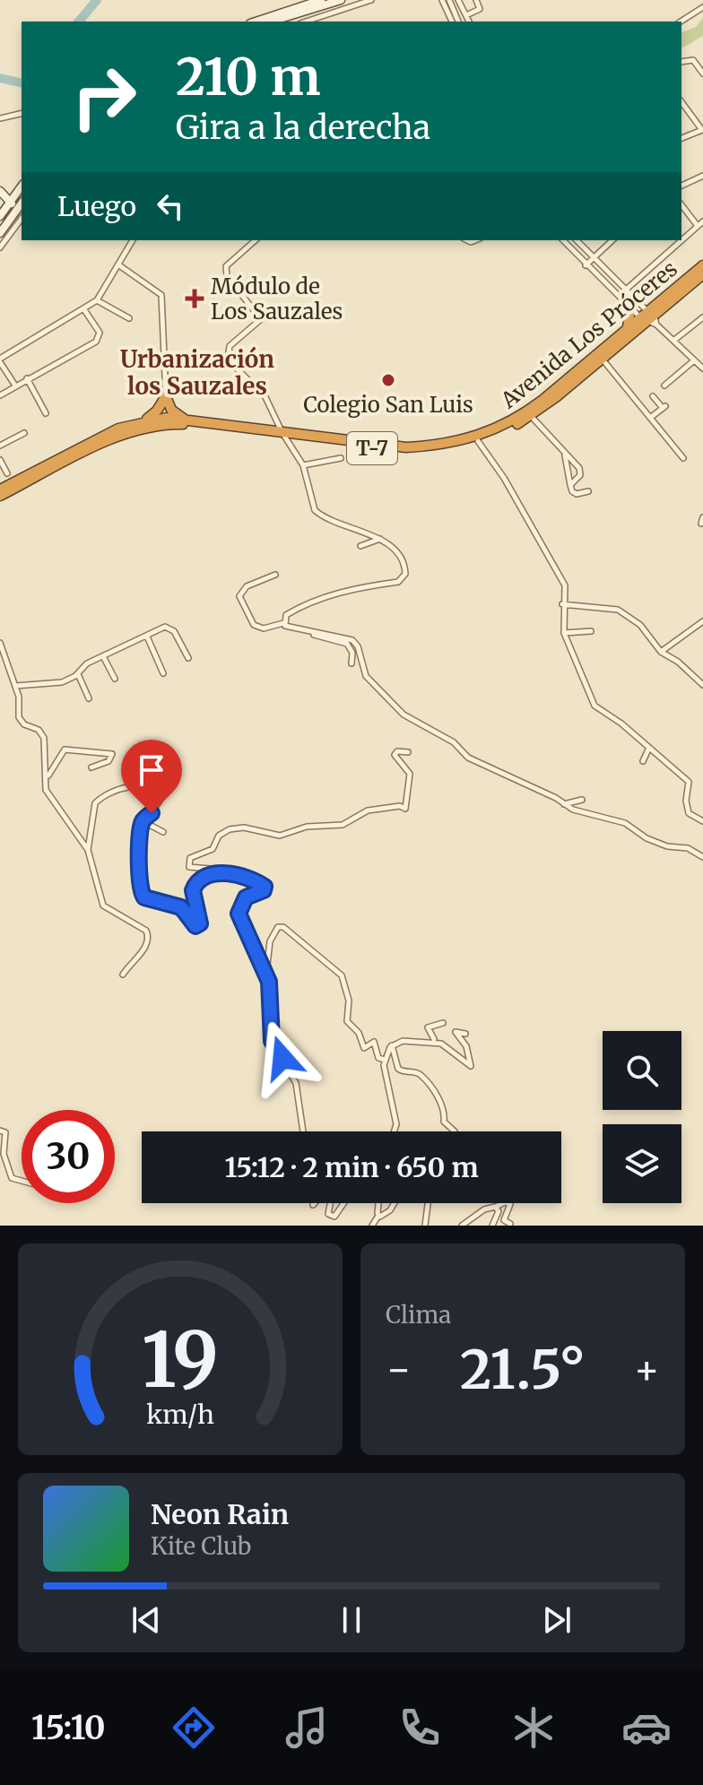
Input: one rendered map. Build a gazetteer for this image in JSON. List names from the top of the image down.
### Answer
{
  "streets": {
    "highway": ["Avenida Los Próceres", "T-7"]
  },
  "crossings": [
    ["Avenida Los Próceres", "T-7"]
  ],
  "districts": ["Urbanización los Sauzales"],
  "places": {
    "health": ["Módulo de Los Sauzales"],
    "other": ["Colegio San Luis"]
  },
  "page": {
    "turn": ["210 m", "Gira a la derecha"],
    "then": "Luego",
    "limit": "30",
    "trip": "15:12 · 2 min · 650 m",
    "tile": "Clima",
    "heat": ["−", "21.5°", "+"],
    "song": ["Neon Rain", "Kite Club"],
    "tabs": "15:10",
    "gauge": ["19", "km/h"]
  }
}
